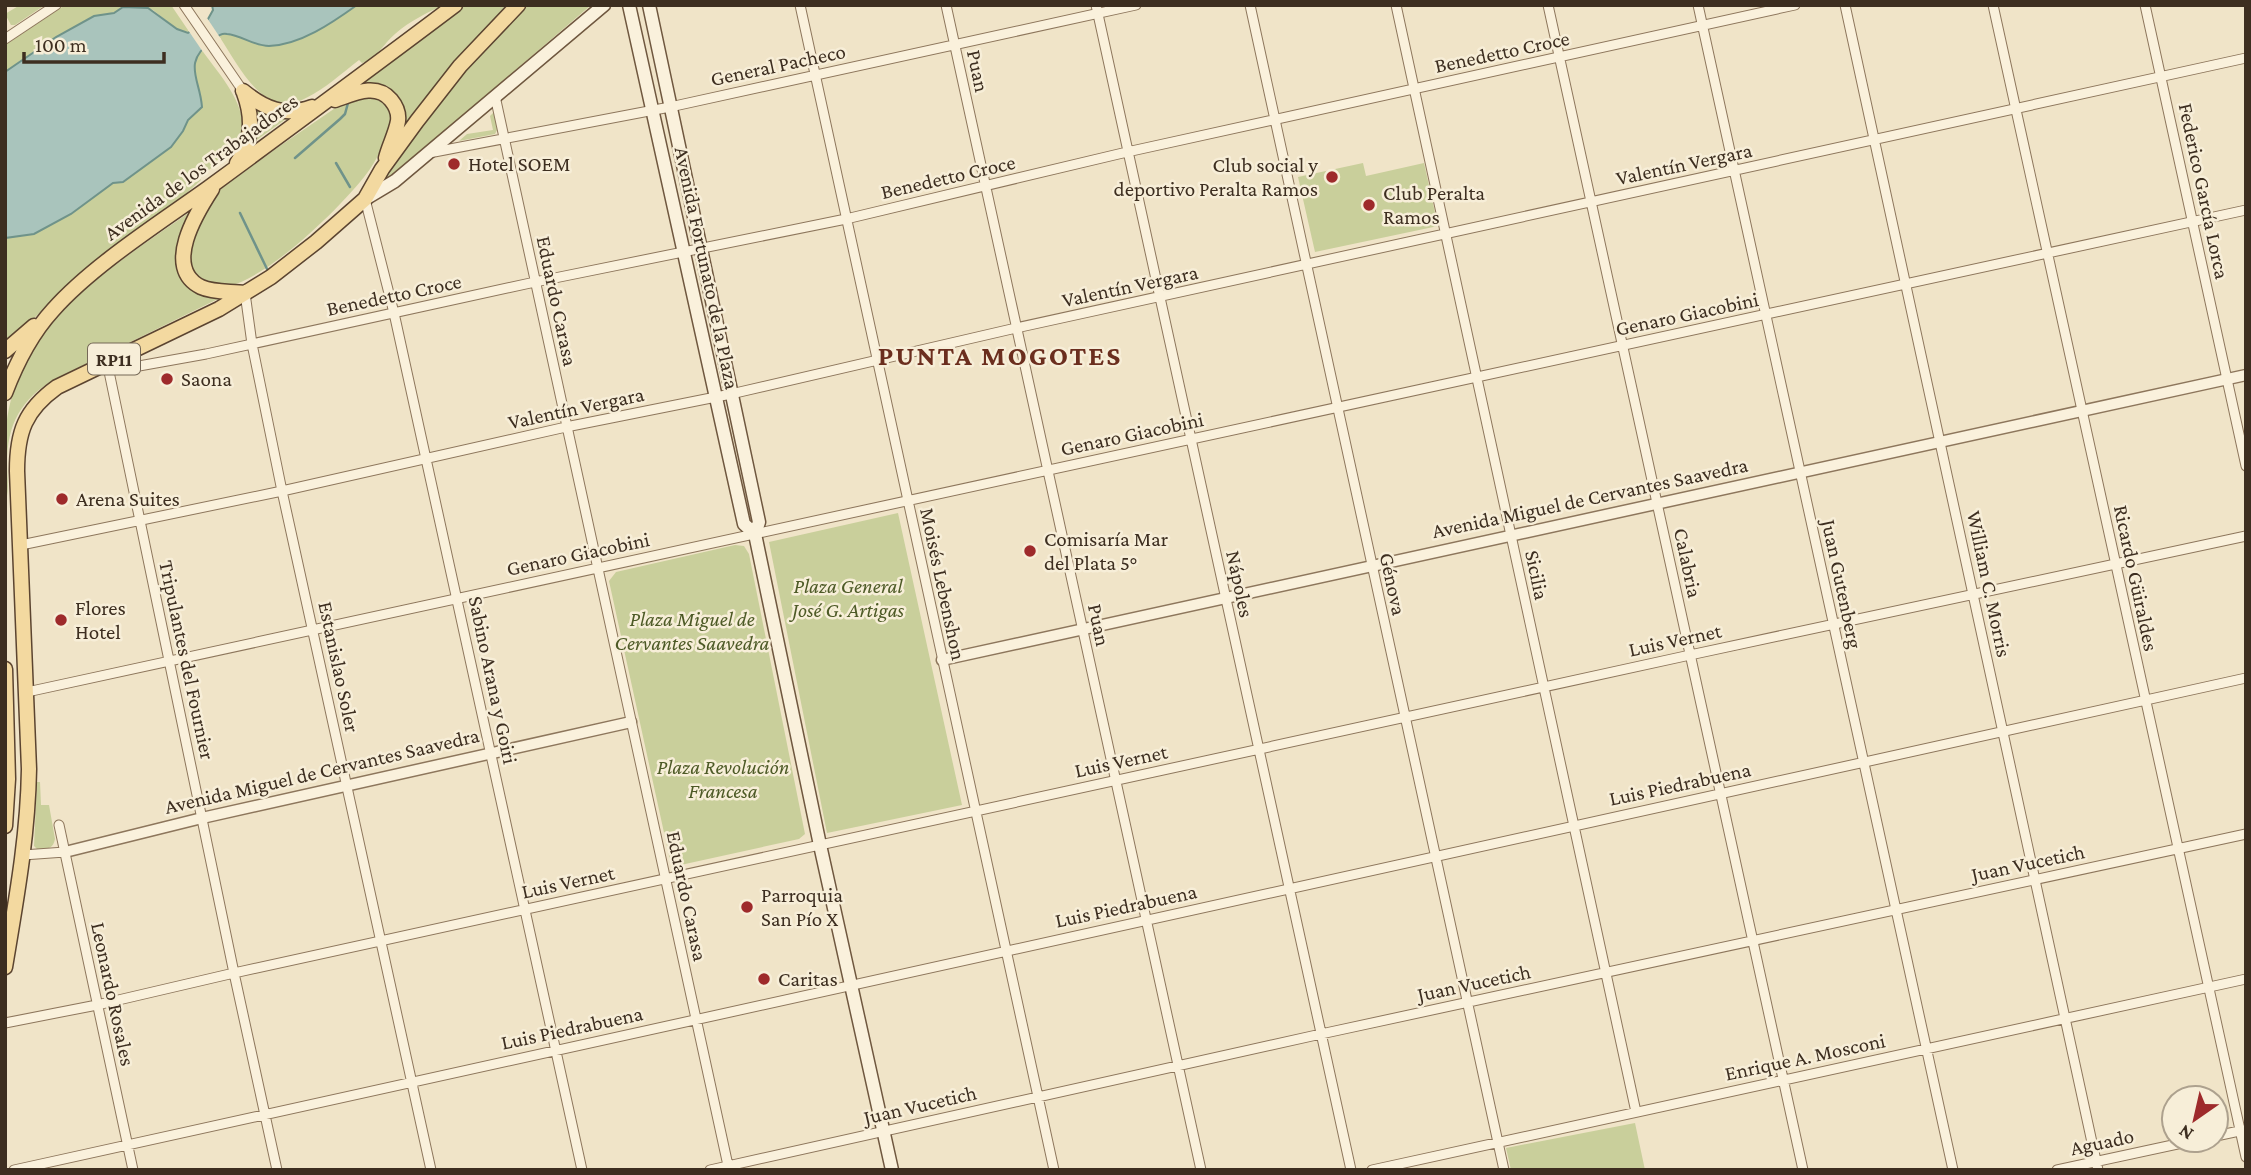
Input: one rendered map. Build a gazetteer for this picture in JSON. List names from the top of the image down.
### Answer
{
  "streets": {
    "main road": ["Avenida de los Trabajadores", "Avenida Fortunato de la Plaza", "RP11"],
    "street": [
      "Benedetto Croce",
      "General Pacheco",
      "Puan",
      "Valentín Vergara",
      "Federico García Lorca",
      "Eduardo Carasa",
      "Genaro Giacobini",
      "Avenida Miguel de Cervantes Saavedra",
      "Calabria",
      "Sicilia",
      "Ricardo Güiraldes",
      "Moisés Lebenshon",
      "Nápoles",
      "Génova",
      "Juan Gutenberg",
      "William C. Morris",
      "Luis Vernet",
      "Tripulantes del Fournier",
      "Estanislao Soler",
      "Sabino Arana y Goiri",
      "Luis Piedrabuena",
      "Juan Vucetich",
      "Leonardo Rosales",
      "Enrique A. Mosconi",
      "Aguado"
    ]
  },
  "crossings": [
    ["Benedetto Croce", "Puan"],
    ["Benedetto Croce", "Avenida Fortunato de la Plaza"],
    ["Benedetto Croce", "Eduardo Carasa"],
    ["Benedetto Croce", "RP11"],
    ["Benedetto Croce", "Calabria"],
    ["Benedetto Croce", "Sicilia"],
    ["Benedetto Croce", "Moisés Lebenshon"],
    ["Benedetto Croce", "Nápoles"],
    ["Benedetto Croce", "Génova"],
    ["Benedetto Croce", "Juan Gutenberg"],
    ["Benedetto Croce", "Tripulantes del Fournier"],
    ["Benedetto Croce", "Estanislao Soler"],
    ["Benedetto Croce", "Sabino Arana y Goiri"],
    ["General Pacheco", "Puan"],
    ["General Pacheco", "Avenida Fortunato de la Plaza"],
    ["General Pacheco", "Eduardo Carasa"],
    ["General Pacheco", "Moisés Lebenshon"],
    ["General Pacheco", "Nápoles"],
    ["Puan", "Valentín Vergara"],
    ["Puan", "Genaro Giacobini"],
    ["Puan", "Avenida Miguel de Cervantes Saavedra"],
    ["Puan", "Luis Vernet"],
    ["Puan", "Luis Piedrabuena"],
    ["Puan", "Juan Vucetich"],
    ["Valentín Vergara", "Federico García Lorca"],
    ["Valentín Vergara", "Avenida Fortunato de la Plaza"],
    ["Valentín Vergara", "Eduardo Carasa"],
    ["Valentín Vergara", "RP11"],
    ["Valentín Vergara", "Calabria"],
    ["Valentín Vergara", "Sicilia"],
    ["Valentín Vergara", "Ricardo Güiraldes"],
    ["Valentín Vergara", "Moisés Lebenshon"],
    ["Valentín Vergara", "Nápoles"],
    ["Valentín Vergara", "Génova"],
    ["Valentín Vergara", "Juan Gutenberg"],
    ["Valentín Vergara", "William C. Morris"],
    ["Valentín Vergara", "Tripulantes del Fournier"],
    ["Valentín Vergara", "Estanislao Soler"],
    ["Valentín Vergara", "Sabino Arana y Goiri"],
    ["Federico García Lorca", "Genaro Giacobini"],
    ["Federico García Lorca", "Avenida Miguel de Cervantes Saavedra"],
    ["Avenida Fortunato de la Plaza", "Genaro Giacobini"],
    ["Avenida Fortunato de la Plaza", "Luis Vernet"],
    ["Avenida Fortunato de la Plaza", "Luis Piedrabuena"],
    ["Avenida Fortunato de la Plaza", "Juan Vucetich"],
    ["Eduardo Carasa", "Genaro Giacobini"],
    ["Eduardo Carasa", "Avenida Miguel de Cervantes Saavedra"],
    ["Eduardo Carasa", "Luis Vernet"],
    ["Eduardo Carasa", "Luis Piedrabuena"],
    ["Eduardo Carasa", "Juan Vucetich"],
    ["Genaro Giacobini", "RP11"],
    ["Genaro Giacobini", "Calabria"],
    ["Genaro Giacobini", "Sicilia"],
    ["Genaro Giacobini", "Ricardo Güiraldes"],
    ["Genaro Giacobini", "Moisés Lebenshon"],
    ["Genaro Giacobini", "Nápoles"],
    ["Genaro Giacobini", "Génova"],
    ["Genaro Giacobini", "Juan Gutenberg"],
    ["Genaro Giacobini", "William C. Morris"],
    ["Genaro Giacobini", "Tripulantes del Fournier"],
    ["Genaro Giacobini", "Estanislao Soler"],
    ["Genaro Giacobini", "Sabino Arana y Goiri"],
    ["RP11", "Avenida Miguel de Cervantes Saavedra"],
    ["RP11", "Tripulantes del Fournier"],
    ["RP11", "Estanislao Soler"],
    ["RP11", "Sabino Arana y Goiri"],
    ["Avenida Miguel de Cervantes Saavedra", "Calabria"],
    ["Avenida Miguel de Cervantes Saavedra", "Sicilia"],
    ["Avenida Miguel de Cervantes Saavedra", "Ricardo Güiraldes"],
    ["Avenida Miguel de Cervantes Saavedra", "Moisés Lebenshon"],
    ["Avenida Miguel de Cervantes Saavedra", "Nápoles"],
    ["Avenida Miguel de Cervantes Saavedra", "Génova"],
    ["Avenida Miguel de Cervantes Saavedra", "Juan Gutenberg"],
    ["Avenida Miguel de Cervantes Saavedra", "William C. Morris"],
    ["Avenida Miguel de Cervantes Saavedra", "Tripulantes del Fournier"],
    ["Avenida Miguel de Cervantes Saavedra", "Estanislao Soler"],
    ["Avenida Miguel de Cervantes Saavedra", "Sabino Arana y Goiri"],
    ["Avenida Miguel de Cervantes Saavedra", "Leonardo Rosales"],
    ["Calabria", "Luis Vernet"],
    ["Calabria", "Luis Piedrabuena"],
    ["Calabria", "Juan Vucetich"],
    ["Calabria", "Enrique A. Mosconi"],
    ["Sicilia", "Luis Vernet"],
    ["Sicilia", "Luis Piedrabuena"],
    ["Sicilia", "Juan Vucetich"],
    ["Sicilia", "Enrique A. Mosconi"],
    ["Ricardo Güiraldes", "Luis Vernet"],
    ["Ricardo Güiraldes", "Luis Piedrabuena"],
    ["Ricardo Güiraldes", "Juan Vucetich"],
    ["Ricardo Güiraldes", "Enrique A. Mosconi"],
    ["Moisés Lebenshon", "Luis Vernet"],
    ["Moisés Lebenshon", "Luis Piedrabuena"],
    ["Moisés Lebenshon", "Juan Vucetich"],
    ["Nápoles", "Luis Vernet"],
    ["Nápoles", "Luis Piedrabuena"],
    ["Nápoles", "Juan Vucetich"],
    ["Génova", "Luis Vernet"],
    ["Génova", "Luis Piedrabuena"],
    ["Génova", "Juan Vucetich"],
    ["Génova", "Enrique A. Mosconi"],
    ["Juan Gutenberg", "Luis Vernet"],
    ["Juan Gutenberg", "Luis Piedrabuena"],
    ["Juan Gutenberg", "Juan Vucetich"],
    ["Juan Gutenberg", "Enrique A. Mosconi"],
    ["William C. Morris", "Luis Vernet"],
    ["William C. Morris", "Luis Piedrabuena"],
    ["William C. Morris", "Juan Vucetich"],
    ["William C. Morris", "Enrique A. Mosconi"],
    ["William C. Morris", "Aguado"],
    ["Luis Vernet", "Tripulantes del Fournier"],
    ["Luis Vernet", "Estanislao Soler"],
    ["Luis Vernet", "Sabino Arana y Goiri"],
    ["Luis Vernet", "Leonardo Rosales"],
    ["Tripulantes del Fournier", "Luis Piedrabuena"],
    ["Estanislao Soler", "Luis Piedrabuena"],
    ["Sabino Arana y Goiri", "Luis Piedrabuena"],
    ["Luis Piedrabuena", "Leonardo Rosales"]
  ],
  "districts": ["PUNTA MOGOTES"],
  "parks": ["Plaza General José G. Artigas", "Plaza Miguel de Cervantes Saavedra", "Plaza Revolución Francesa"],
  "places": [
    "Hotel SOEM",
    "Club social y deportivo Peralta Ramos",
    "Club Peralta Ramos",
    "Saona",
    "Arena Suites",
    "Comisaría Mar del Plata 5°",
    "Flores Hotel",
    "Parroquia San Pío X",
    "Caritas"
  ],
  "scale_bar": "100 m",
  "north": "bottom left"
}
